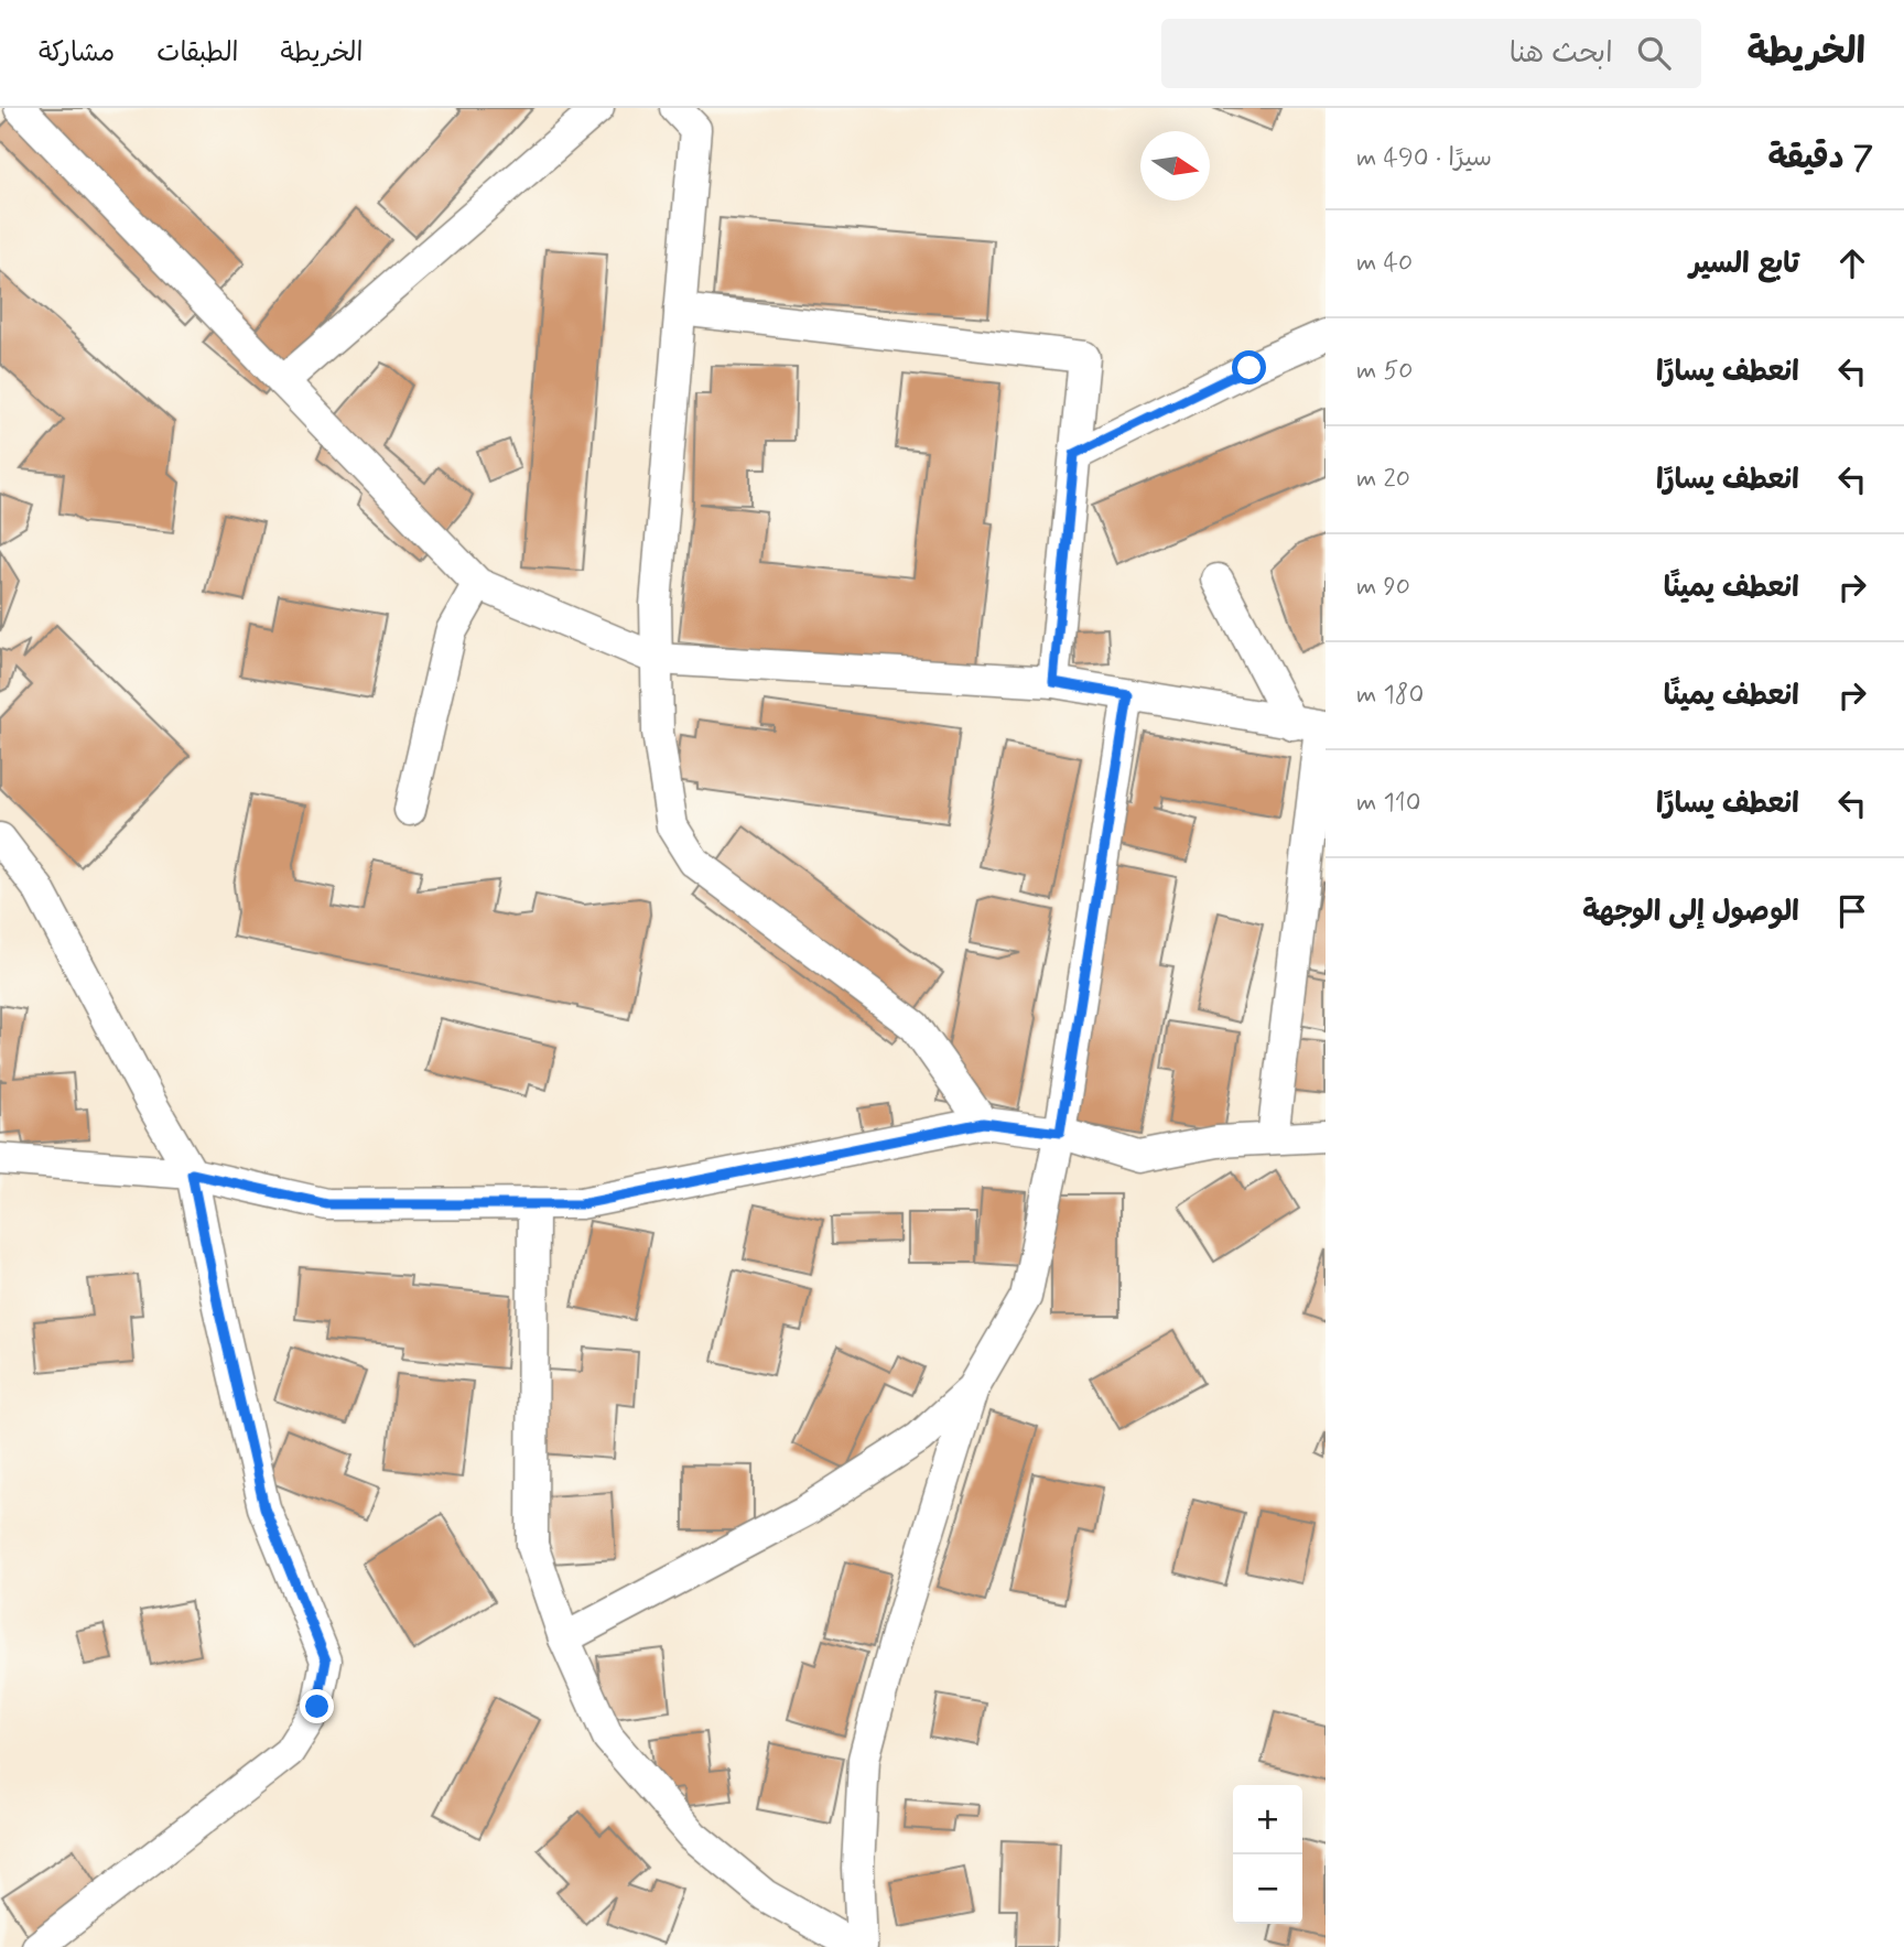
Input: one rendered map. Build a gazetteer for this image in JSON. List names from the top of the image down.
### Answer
{
  "north": "right",
  "page": {
    "header": "الخريطة",
    "search": "ابحث هنا",
    "nav": ["الخريطة", "الطبقات", "مشاركة"],
    "heading": ["7 دقيقة", "سيرًا · 490 m"],
    "list": [
      ["تابع السير", "40 m"],
      ["انعطف يسارًا", "50 m"],
      ["انعطف يسارًا", "20 m"],
      ["انعطف يمينًا", "90 m"],
      ["انعطف يمينًا", "180 m"],
      ["انعطف يسارًا", "110 m"],
      "الوصول إلى الوجهة"
    ],
    "map_buttons": ["+", "−"]
  }
}
